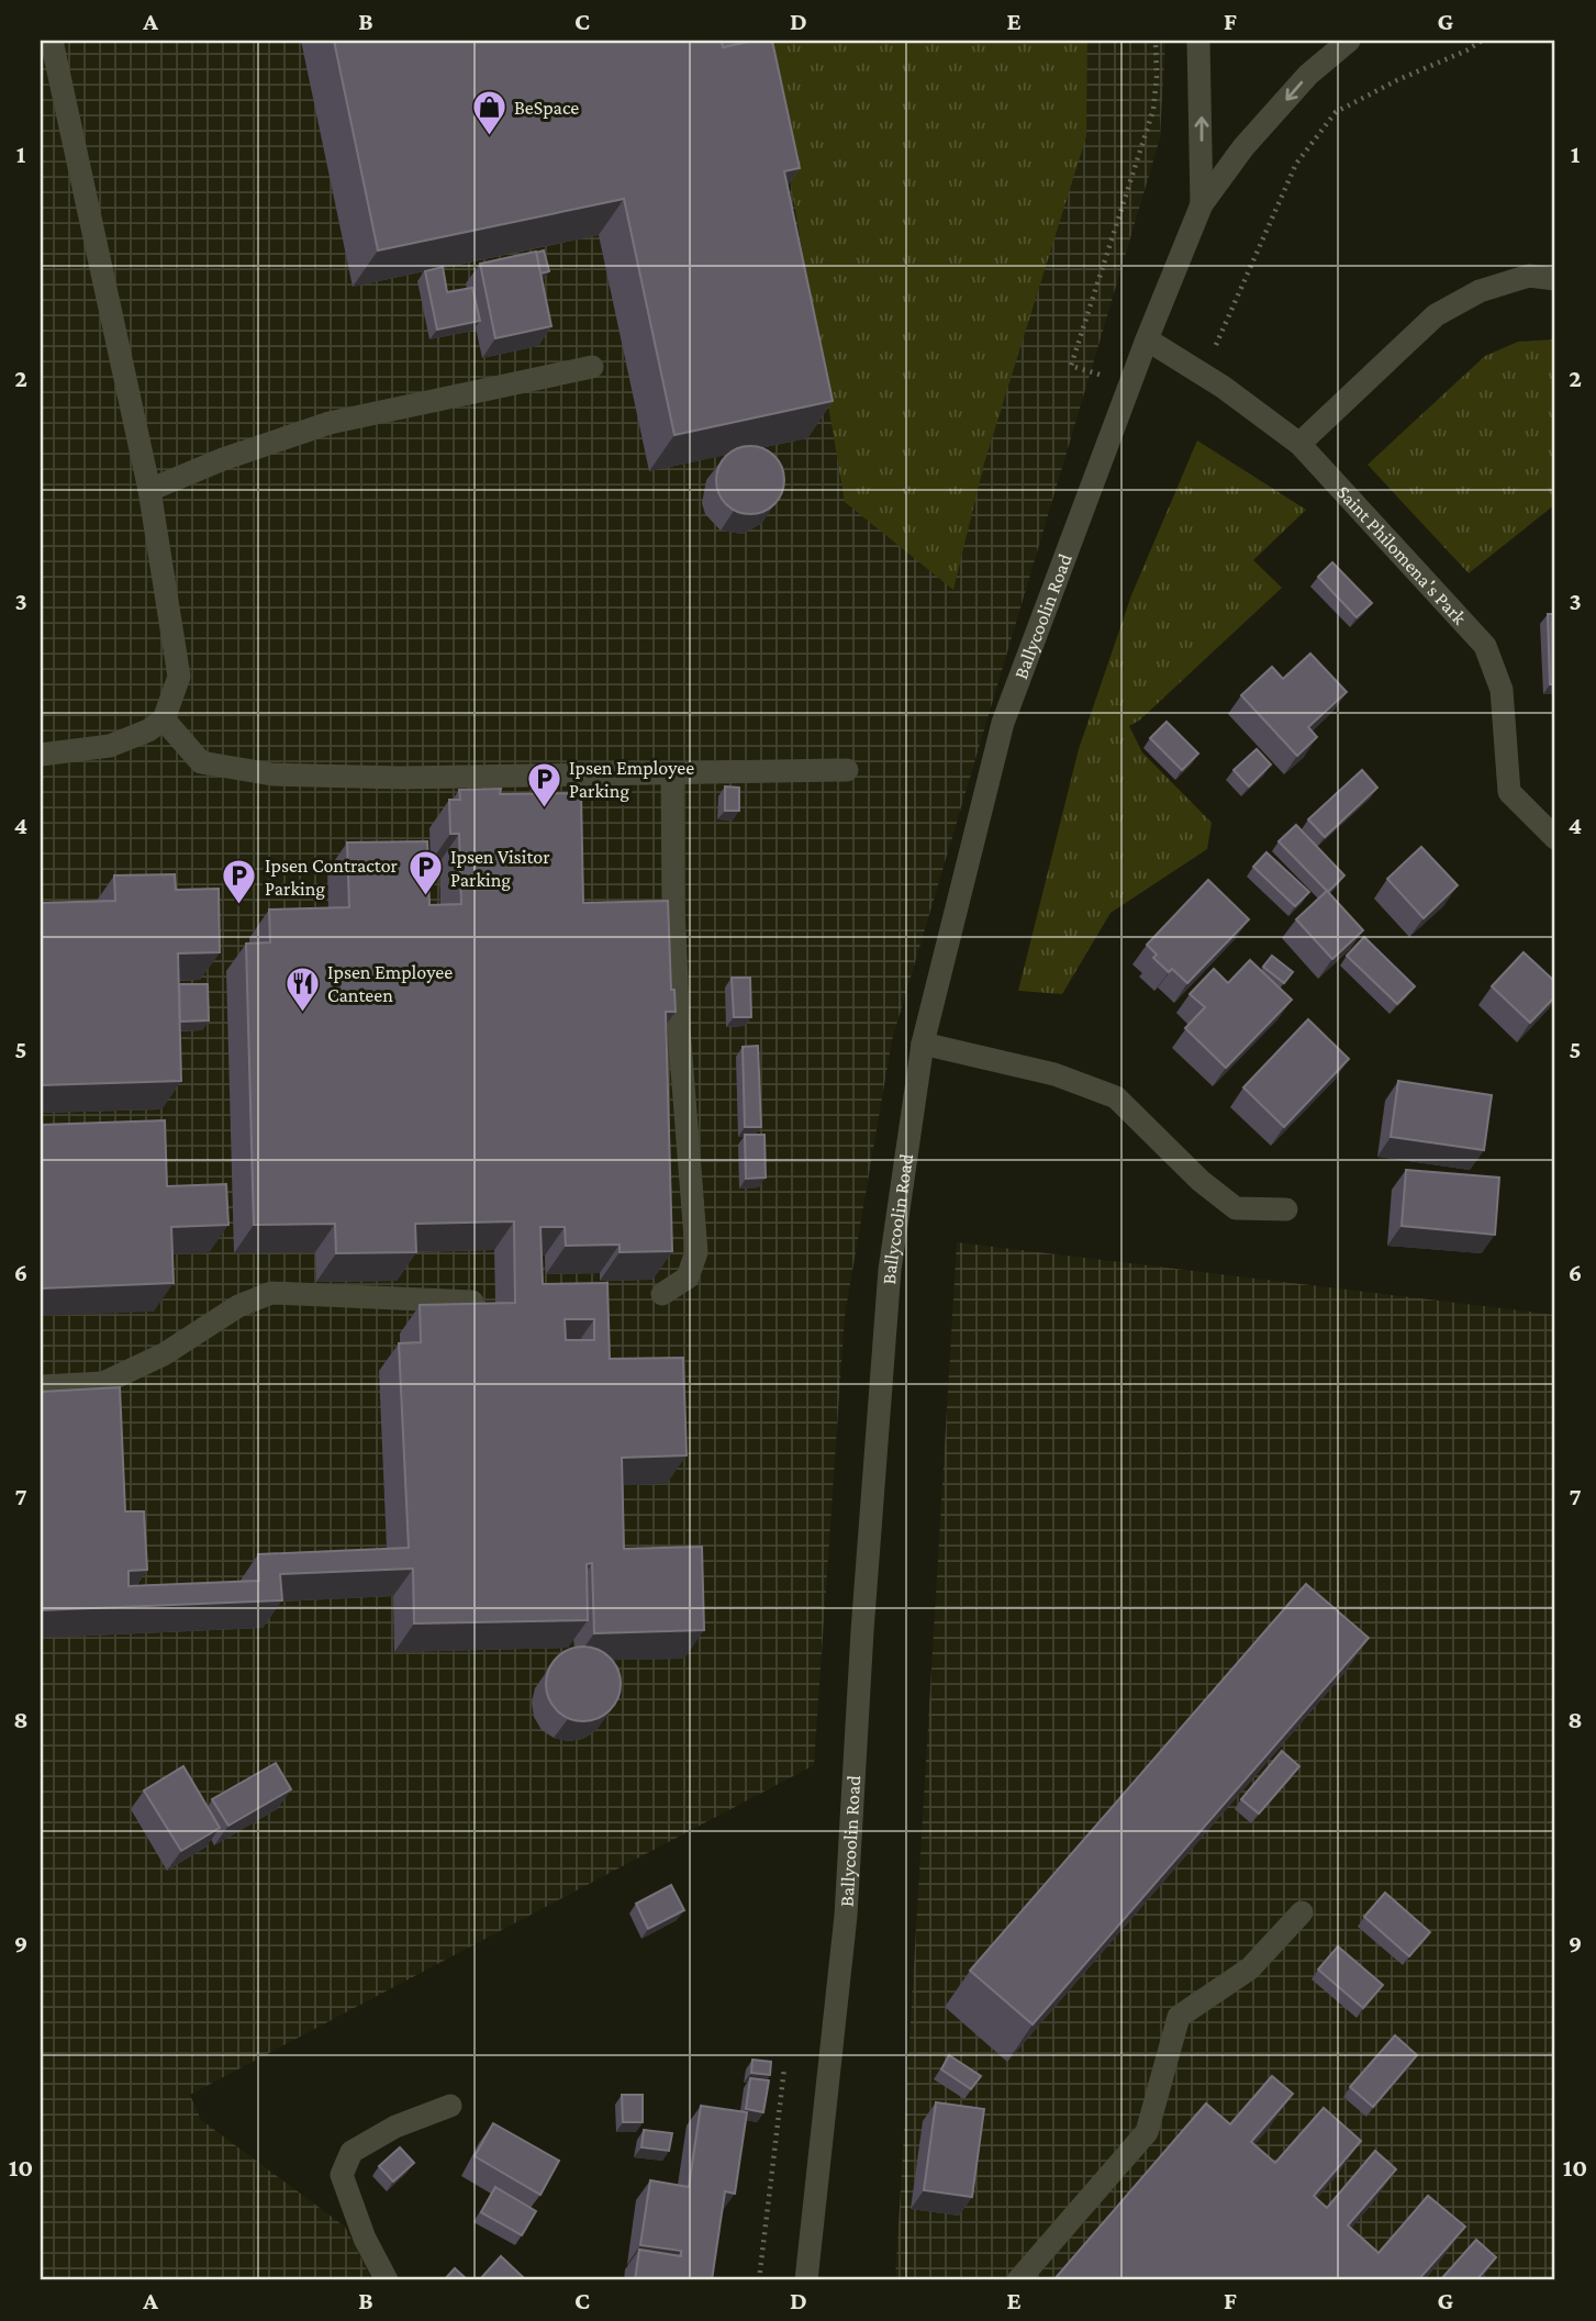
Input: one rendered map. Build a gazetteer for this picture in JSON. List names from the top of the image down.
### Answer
{
  "streets": {
    "main road": ["Saint Philomena's Park", "Ballycoolin Road"]
  },
  "crossings": [
    ["Saint Philomena's Park", "Ballycoolin Road"]
  ],
  "places": {
    "shop": ["BeSpace"],
    "parking": ["Ipsen Employee Parking", "Ipsen Visitor Parking", "Ipsen Contractor Parking"],
    "restaurant": ["Ipsen Employee Canteen"]
  },
  "grid": {
    "columns": [
      "A",
      "B",
      "C",
      "D",
      "E",
      "F",
      "G"
    ],
    "rows": [
      "1",
      "2",
      "3",
      "4",
      "5",
      "6",
      "7",
      "8",
      "9",
      "10"
    ]
  }
}
